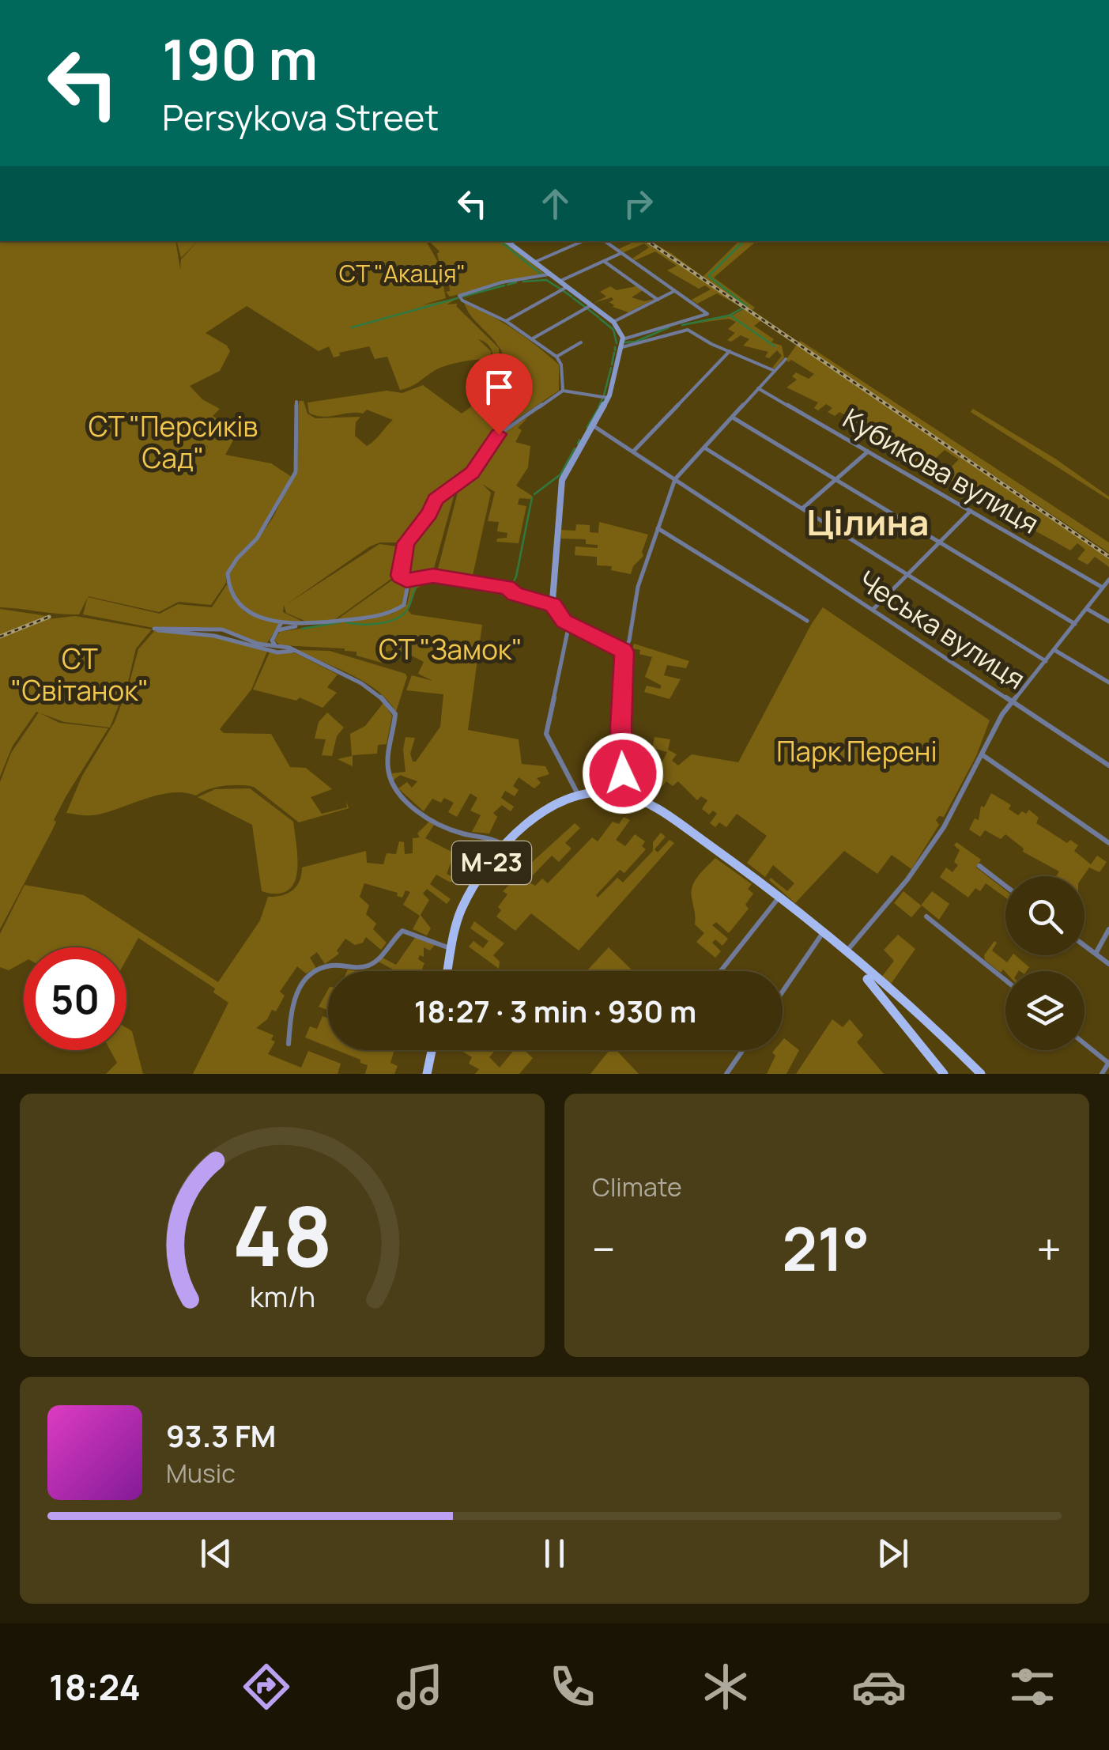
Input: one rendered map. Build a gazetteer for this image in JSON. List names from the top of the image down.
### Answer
{
  "streets": {
    "highway": ["М-23"],
    "street": ["Кубикова вулиця", "Чеська вулиця"]
  },
  "districts": ["Цілина"],
  "parks": [
    "СТ \"Акація\"",
    "СТ \"Персиків Сад\"",
    "СТ \"Замок\"",
    "СТ \"Світанок\"",
    "Парк Перені"
  ],
  "page": {
    "turn": ["190 m", "Persykova Street"],
    "limit": "50",
    "trip": "18:27 · 3 min · 930 m",
    "tile": "Climate",
    "heat": ["−", "21°", "+"],
    "song": ["93.3 FM", "Music"],
    "tabs": "18:24",
    "gauge": ["48", "km/h"]
  }
}
